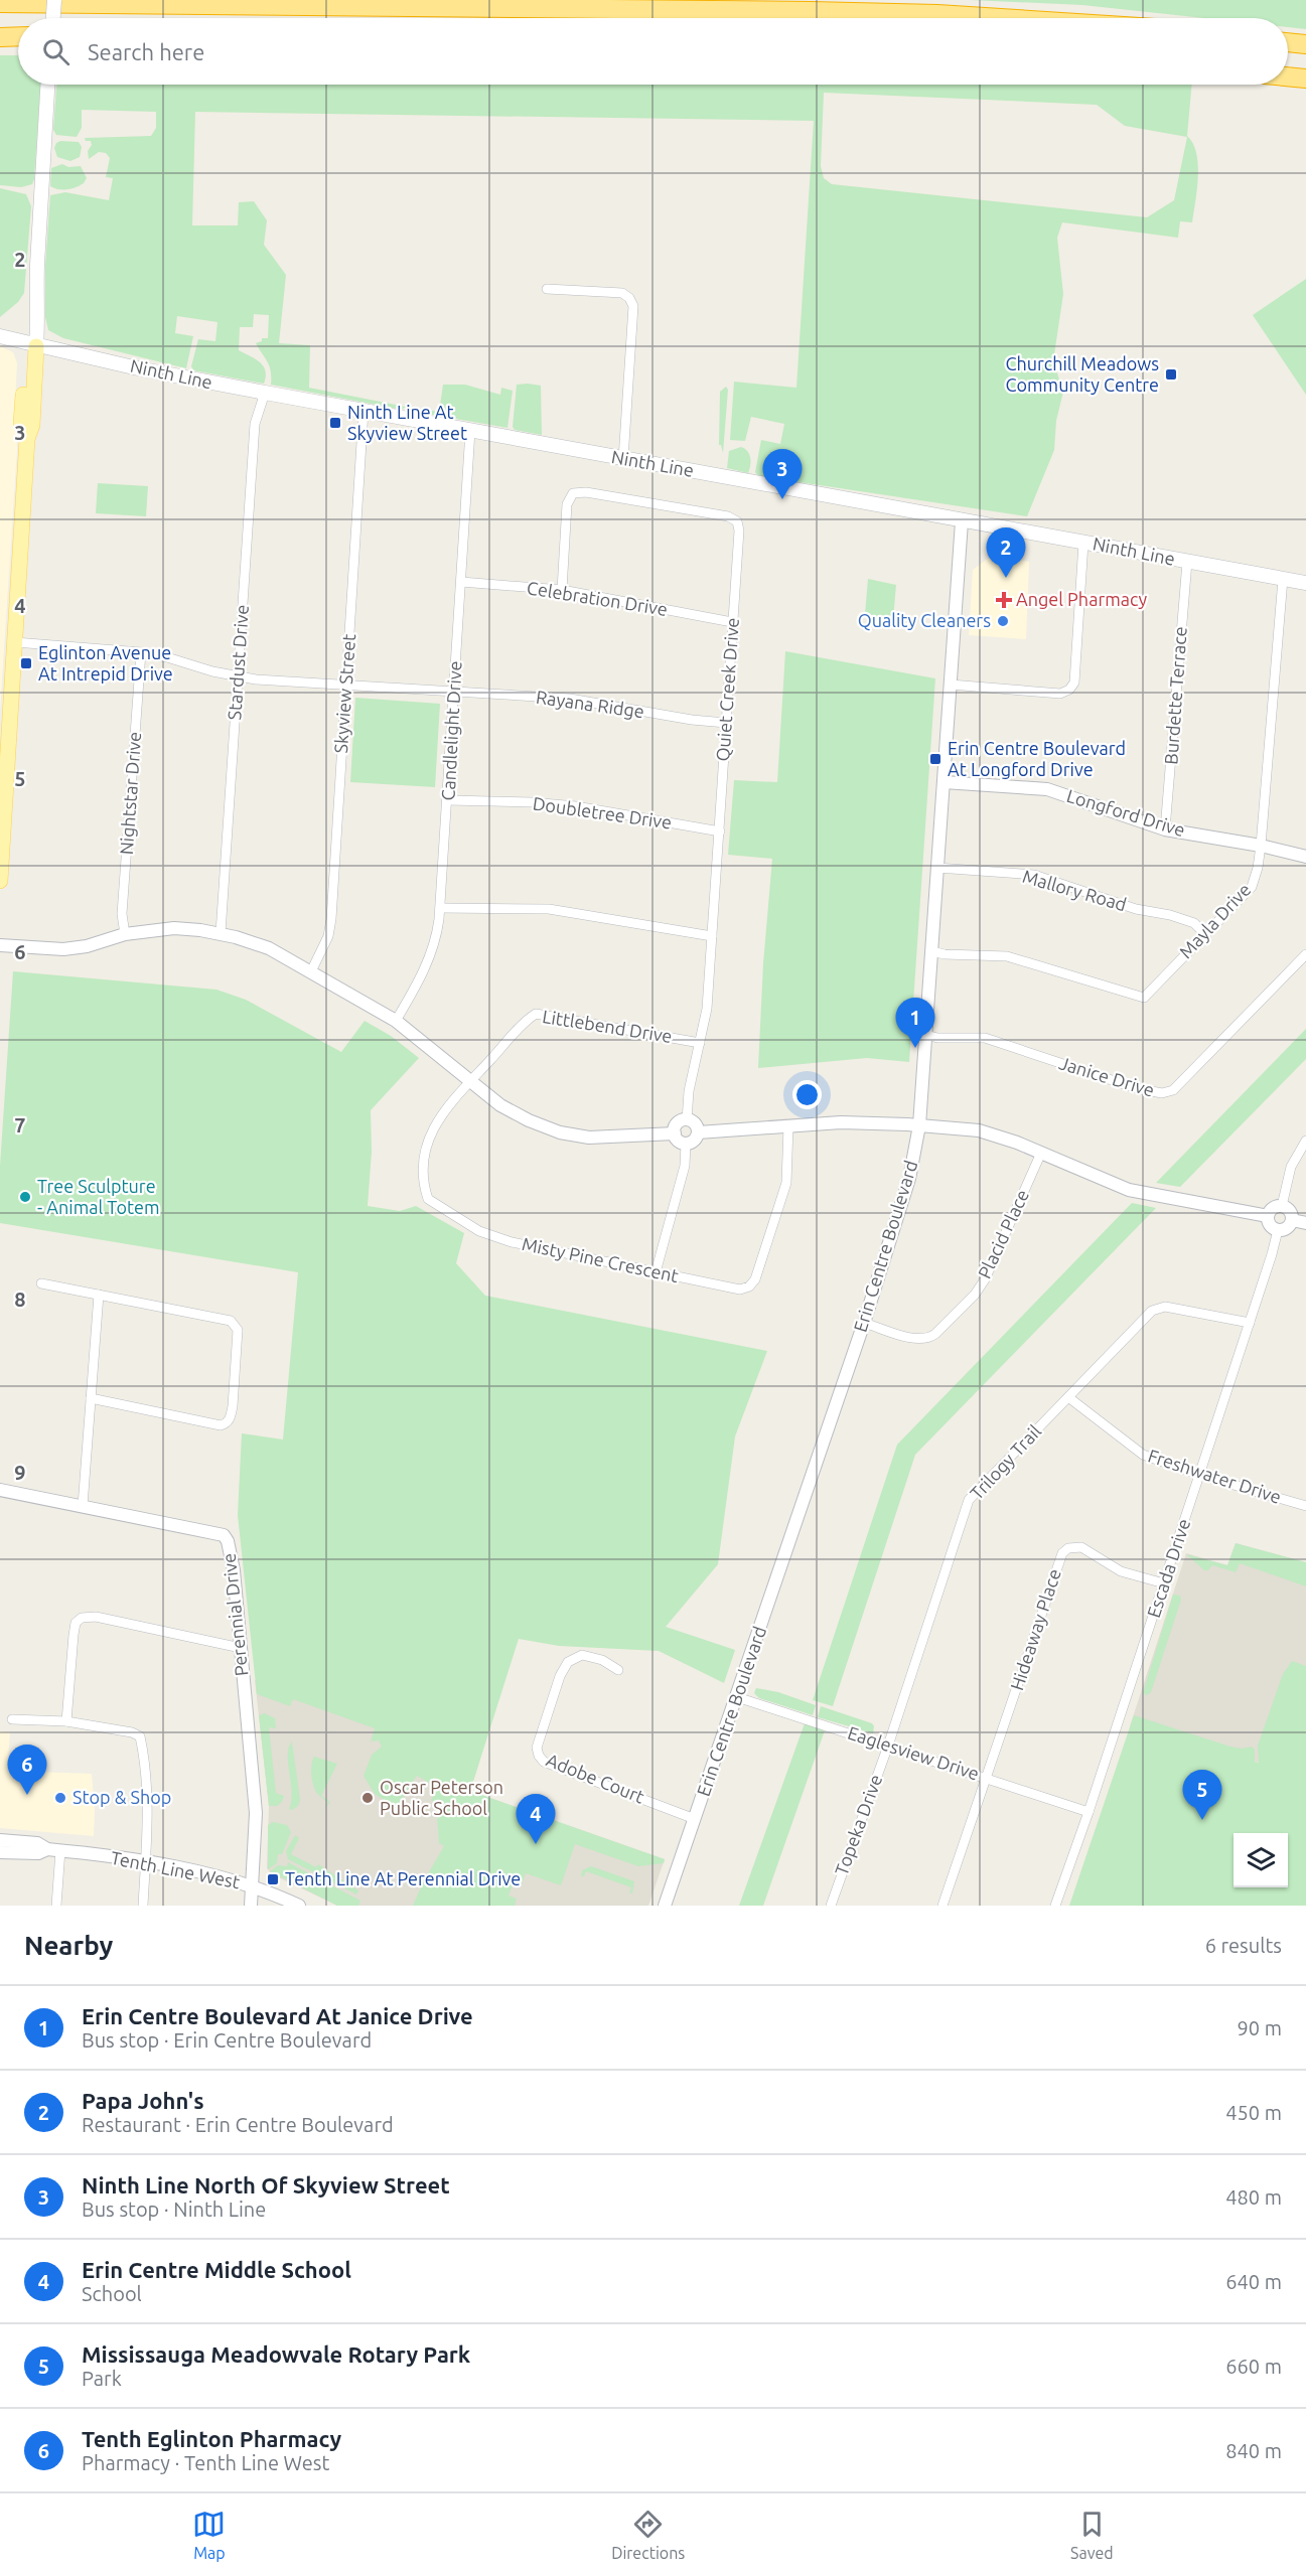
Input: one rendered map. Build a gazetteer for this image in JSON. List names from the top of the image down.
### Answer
{
  "streets": {
    "main road": ["Ninth Line"],
    "street": [
      "Celebration Drive",
      "Stardust Drive",
      "Quiet Creek Drive",
      "Skyview Street",
      "Burdette Terrace",
      "Rayana Ridge",
      "Candlelight Drive",
      "Nightstar Drive",
      "Doubletree Drive",
      "Longford Drive",
      "Mallory Road",
      "Mayla Drive",
      "Littlebend Drive",
      "Janice Drive",
      "Placid Place",
      "Erin Centre Boulevard",
      "Misty Pine Crescent",
      "Trilogy Trail",
      "Freshwater Drive",
      "Escada Drive",
      "Perennial Drive",
      "Hideaway Place",
      "Eaglesview Drive",
      "Adobe Court",
      "Topeka Drive",
      "Tenth Line West"
    ]
  },
  "crossings": [
    ["Ninth Line", "Stardust Drive"],
    ["Ninth Line", "Skyview Street"],
    ["Ninth Line", "Burdette Terrace"],
    ["Ninth Line", "Candlelight Drive"],
    ["Ninth Line", "Mayla Drive"],
    ["Ninth Line", "Erin Centre Boulevard"],
    ["Celebration Drive", "Quiet Creek Drive"],
    ["Celebration Drive", "Candlelight Drive"],
    ["Stardust Drive", "Rayana Ridge"],
    ["Quiet Creek Drive", "Rayana Ridge"],
    ["Quiet Creek Drive", "Doubletree Drive"],
    ["Quiet Creek Drive", "Littlebend Drive"],
    ["Skyview Street", "Rayana Ridge"],
    ["Burdette Terrace", "Longford Drive"],
    ["Rayana Ridge", "Candlelight Drive"],
    ["Rayana Ridge", "Nightstar Drive"],
    ["Candlelight Drive", "Doubletree Drive"],
    ["Longford Drive", "Mayla Drive"],
    ["Longford Drive", "Erin Centre Boulevard"],
    ["Mallory Road", "Mayla Drive"],
    ["Mallory Road", "Erin Centre Boulevard"],
    ["Mayla Drive", "Erin Centre Boulevard"],
    ["Littlebend Drive", "Misty Pine Crescent"],
    ["Janice Drive", "Erin Centre Boulevard"],
    ["Placid Place", "Erin Centre Boulevard"],
    ["Erin Centre Boulevard", "Eaglesview Drive"],
    ["Erin Centre Boulevard", "Adobe Court"],
    ["Trilogy Trail", "Freshwater Drive"],
    ["Trilogy Trail", "Escada Drive"],
    ["Trilogy Trail", "Eaglesview Drive"],
    ["Trilogy Trail", "Topeka Drive"],
    ["Freshwater Drive", "Escada Drive"],
    ["Escada Drive", "Hideaway Place"],
    ["Escada Drive", "Eaglesview Drive"],
    ["Perennial Drive", "Tenth Line West"],
    ["Hideaway Place", "Eaglesview Drive"],
    ["Eaglesview Drive", "Topeka Drive"]
  ],
  "places": {
    "transit": [
      "Churchill Meadows Community Centre",
      "Ninth Line At Skyview Street",
      "Eglinton Avenue At Intrepid Drive",
      "Erin Centre Boulevard At Longford Drive",
      "Tenth Line At Perennial Drive"
    ],
    "health": ["Angel Pharmacy"],
    "other": [
      "Quality Cleaners",
      "Tree Sculpture - Animal Totem",
      "Stop & Shop",
      "Oscar Peterson Public School"
    ]
  },
  "page": {
    "search": "Search here",
    "pins": [
      "3",
      "2",
      "1",
      "6",
      "5",
      "4"
    ],
    "heading": ["Nearby", "6 results"],
    "list": [
      {
        "mark": "1",
        "name": "Erin Centre Boulevard At Janice Drive",
        "note": "Bus stop · Erin Centre Boulevard",
        "value": "90 m"
      },
      {
        "mark": "2",
        "name": "Papa John's",
        "note": "Restaurant · Erin Centre Boulevard",
        "value": "450 m"
      },
      {
        "mark": "3",
        "name": "Ninth Line North Of Skyview Street",
        "note": "Bus stop · Ninth Line",
        "value": "480 m"
      },
      {
        "mark": "4",
        "name": "Erin Centre Middle School",
        "note": "School",
        "value": "640 m"
      },
      {
        "mark": "5",
        "name": "Mississauga Meadowvale Rotary Park",
        "note": "Park",
        "value": "660 m"
      },
      {
        "mark": "6",
        "name": "Tenth Eglinton Pharmacy",
        "note": "Pharmacy · Tenth Line West",
        "value": "840 m"
      }
    ],
    "nav": ["Map", "Directions", "Saved"]
  },
  "grid": {
    "rows": [
      "2",
      "3",
      "4",
      "5",
      "6",
      "7",
      "8",
      "9"
    ]
  }
}
